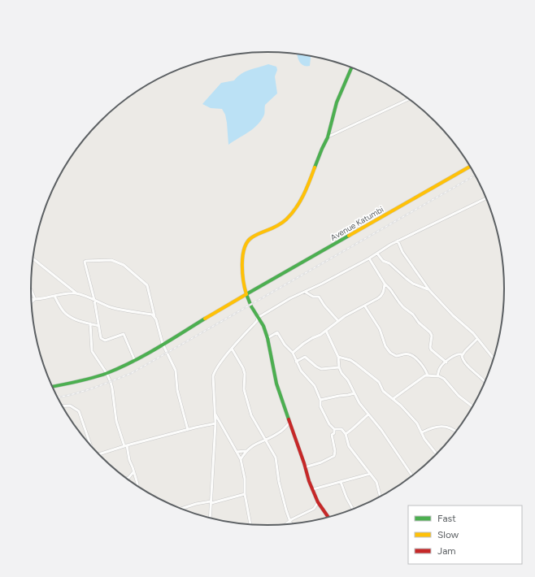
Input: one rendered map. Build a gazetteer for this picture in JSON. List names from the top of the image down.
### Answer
{
  "streets": {
    "street": ["Avenue Katumbi"]
  },
  "legend": ["Fast", "Slow", "Jam"]
}
